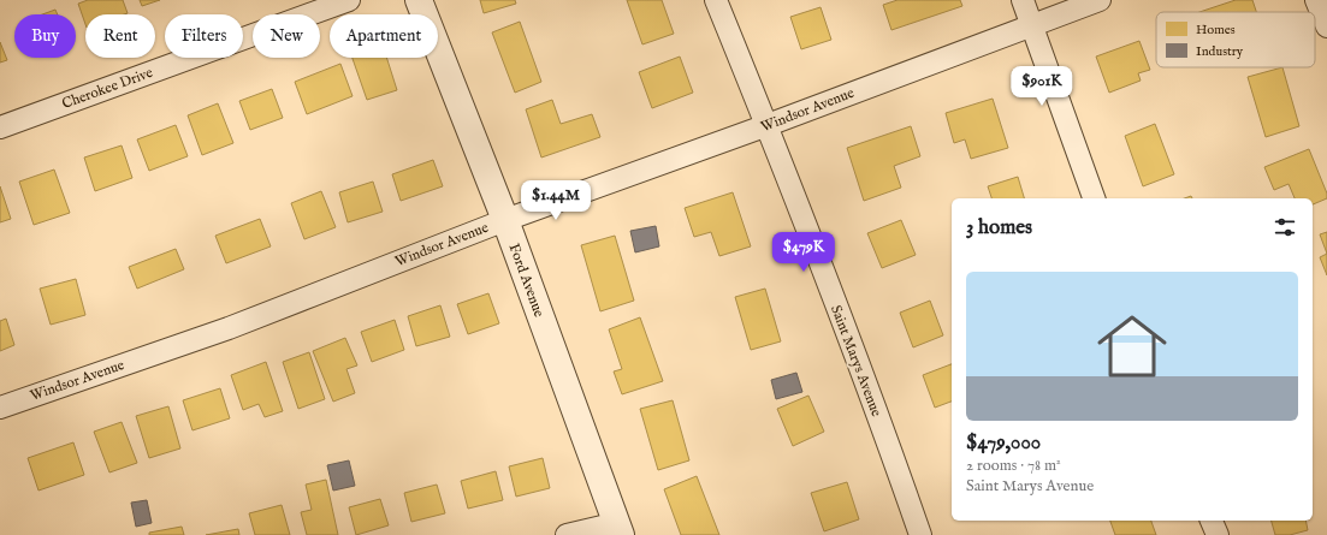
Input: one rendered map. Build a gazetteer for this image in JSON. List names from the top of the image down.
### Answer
{
  "streets": {
    "street": [
      "Cherokee Drive",
      "Windsor Avenue",
      "Ford Avenue",
      "Saint Marys Avenue"
    ]
  },
  "crossings": [
    ["Windsor Avenue", "Ford Avenue"],
    ["Windsor Avenue", "Saint Marys Avenue"]
  ],
  "legend": ["Homes", "Industry"],
  "page": {
    "chip": [
      "Buy",
      "Rent",
      "Filters",
      "New",
      "Apartment"
    ],
    "price": ["$901K", "$1.44M", "$479K"],
    "heading": "3 homes",
    "list": [
      {
        "name": "$479,000",
        "note": "2 rooms · 78 m² · Saint Marys Avenue"
      }
    ]
  }
}
